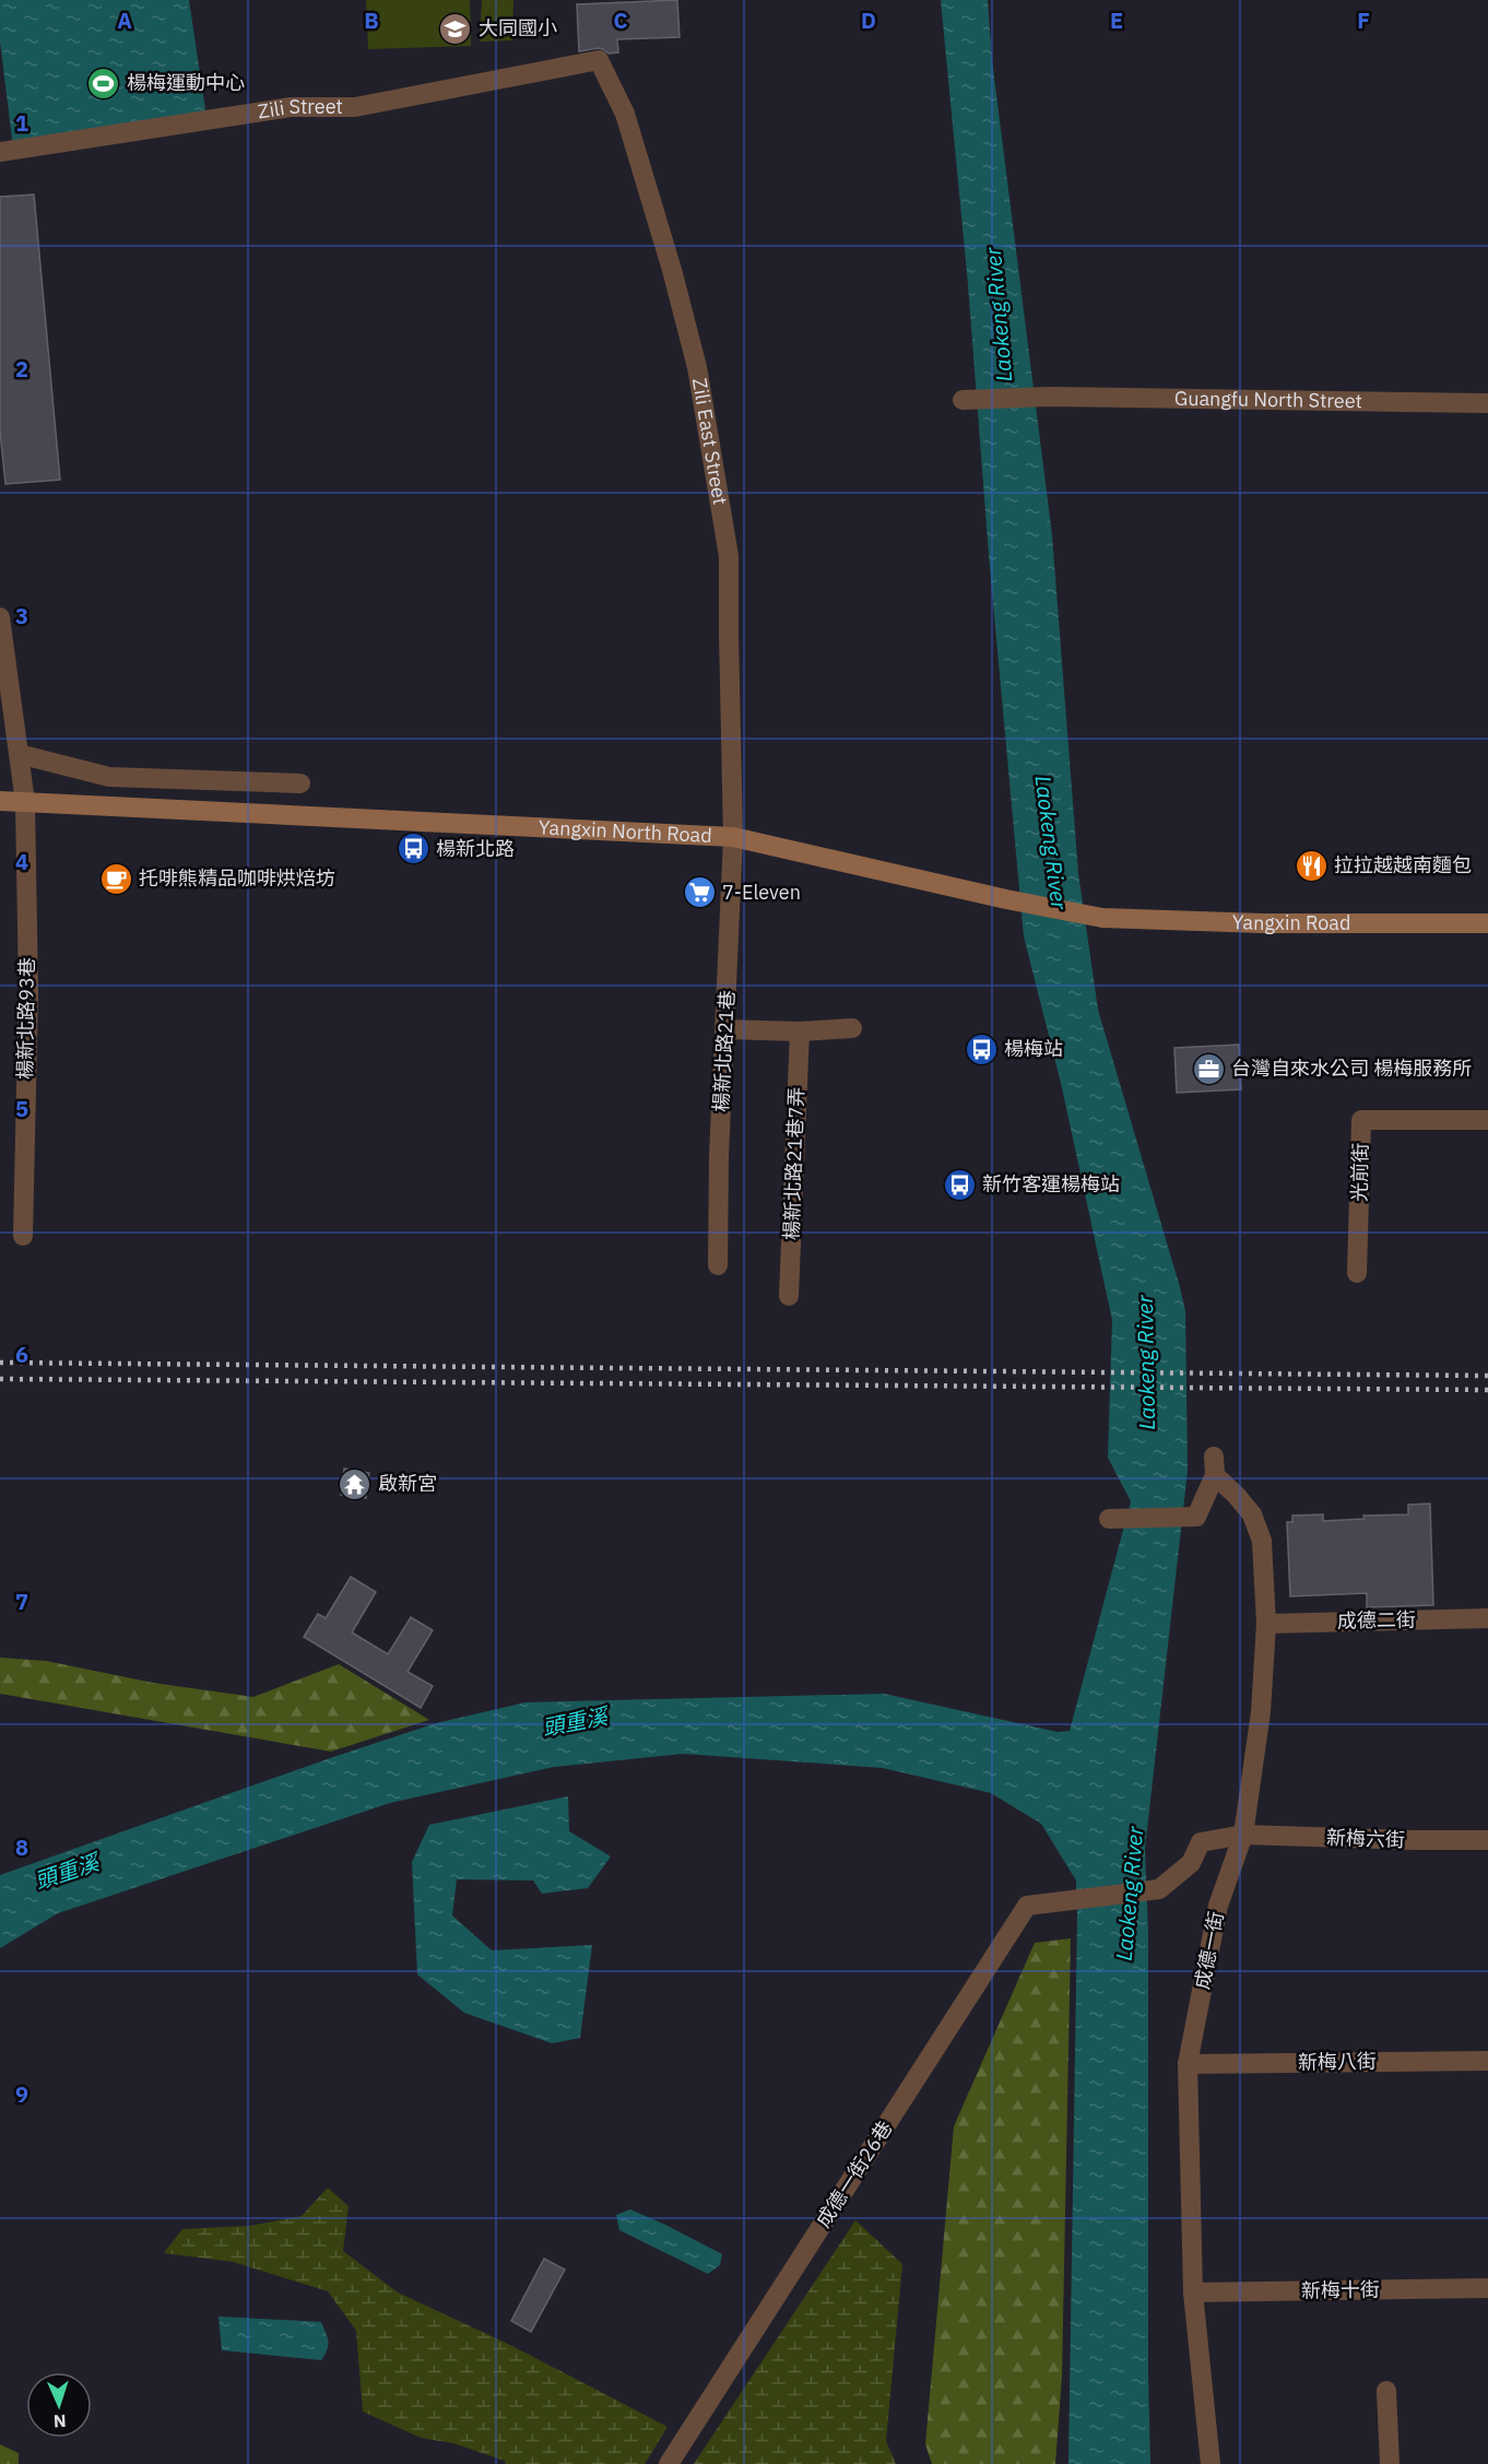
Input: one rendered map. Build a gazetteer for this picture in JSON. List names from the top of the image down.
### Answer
{
  "streets": {
    "street": [
      "Zili Street",
      "Guangfu North Street",
      "Zili East Street",
      "Yangxin North Road",
      "Yangxin Road",
      "楊新北路93巷",
      "楊新北路21巷",
      "楊新北路21巷7弄",
      "光前街",
      "成德二街",
      "新梅六街",
      "成德一街",
      "新梅八街",
      "成德一街26巷",
      "新梅十街"
    ]
  },
  "crossings": [
    ["Zili Street", "Zili East Street"],
    ["Zili East Street", "Yangxin North Road"],
    ["Zili East Street", "楊新北路21巷"],
    ["Yangxin North Road", "Yangxin Road"],
    ["Yangxin North Road", "楊新北路93巷"],
    ["Yangxin North Road", "楊新北路21巷"],
    ["成德二街", "成德一街"],
    ["新梅六街", "成德一街"],
    ["新梅六街", "成德一街26巷"],
    ["成德一街", "新梅八街"],
    ["成德一街", "成德一街26巷"],
    ["成德一街", "新梅十街"]
  ],
  "water": ["Laokeng River", "頭重溪"],
  "places": {
    "school or university": ["大同國小"],
    "sports": ["楊梅運動中心"],
    "bus stop": ["楊新北路", "楊梅站", "新竹客運楊梅站"],
    "restaurant": ["拉拉越越南麵包"],
    "cafe": ["托啡熊精品咖啡烘焙坊"],
    "supermarket": ["7-Eleven"],
    "office": ["台灣自來水公司 楊梅服務所"],
    "temple": ["啟新宮"]
  },
  "north": "bottom",
  "grid": {
    "columns": [
      "A",
      "B",
      "C",
      "D",
      "E",
      "F"
    ],
    "rows": [
      "1",
      "2",
      "3",
      "4",
      "5",
      "6",
      "7",
      "8",
      "9"
    ]
  }
}
